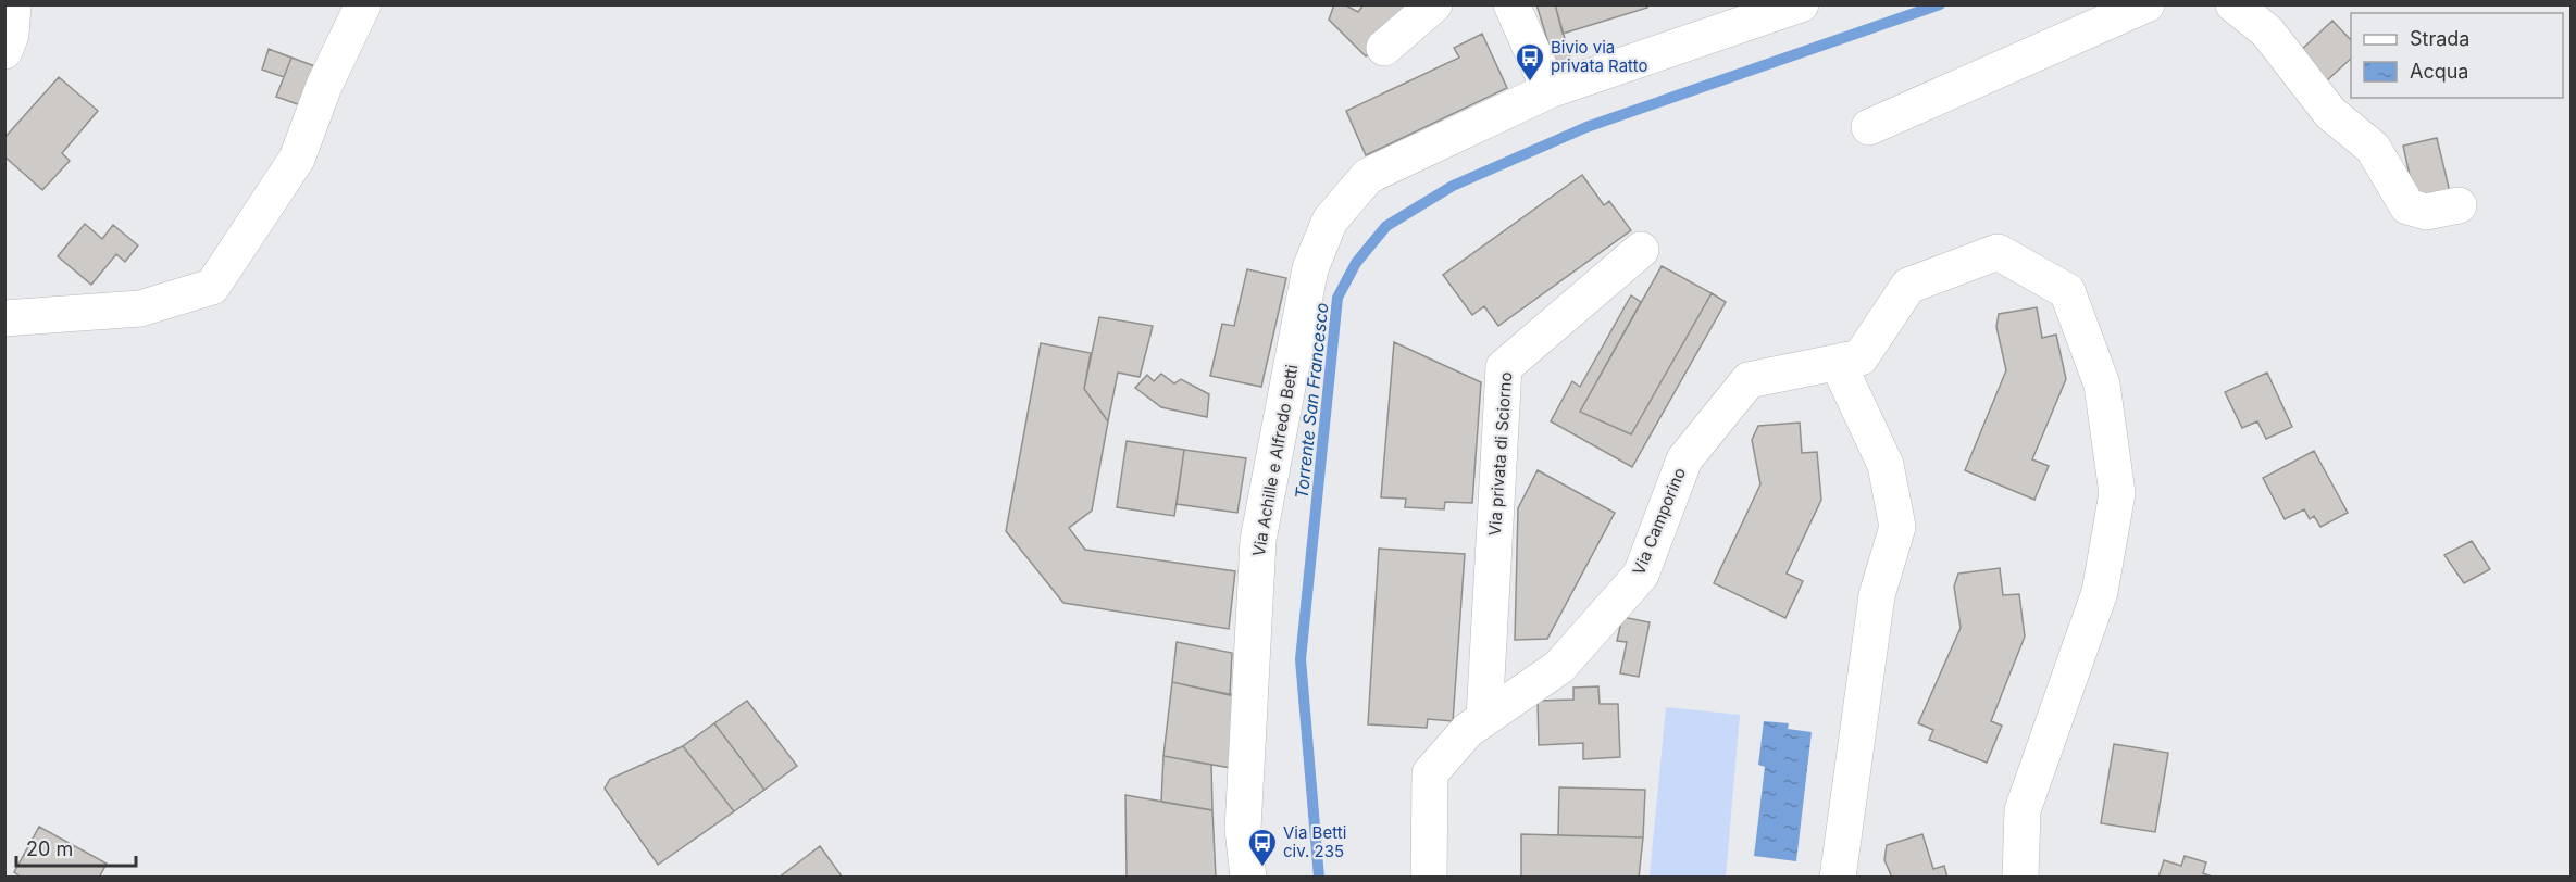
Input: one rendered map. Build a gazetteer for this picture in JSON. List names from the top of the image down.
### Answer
{
  "streets": {
    "street": ["Via privata di Sciorno", "Via Achille e Alfredo Betti", "Via Camporino"]
  },
  "crossings": [
    ["Via privata di Sciorno", "Via Camporino"]
  ],
  "water": ["Torrente San Francesco"],
  "places": {
    "bus stop": ["Bivio via privata Ratto", "Via Betti civ. 235"]
  },
  "legend": ["Strada", "Acqua"],
  "scale_bar": "20 m"
}
